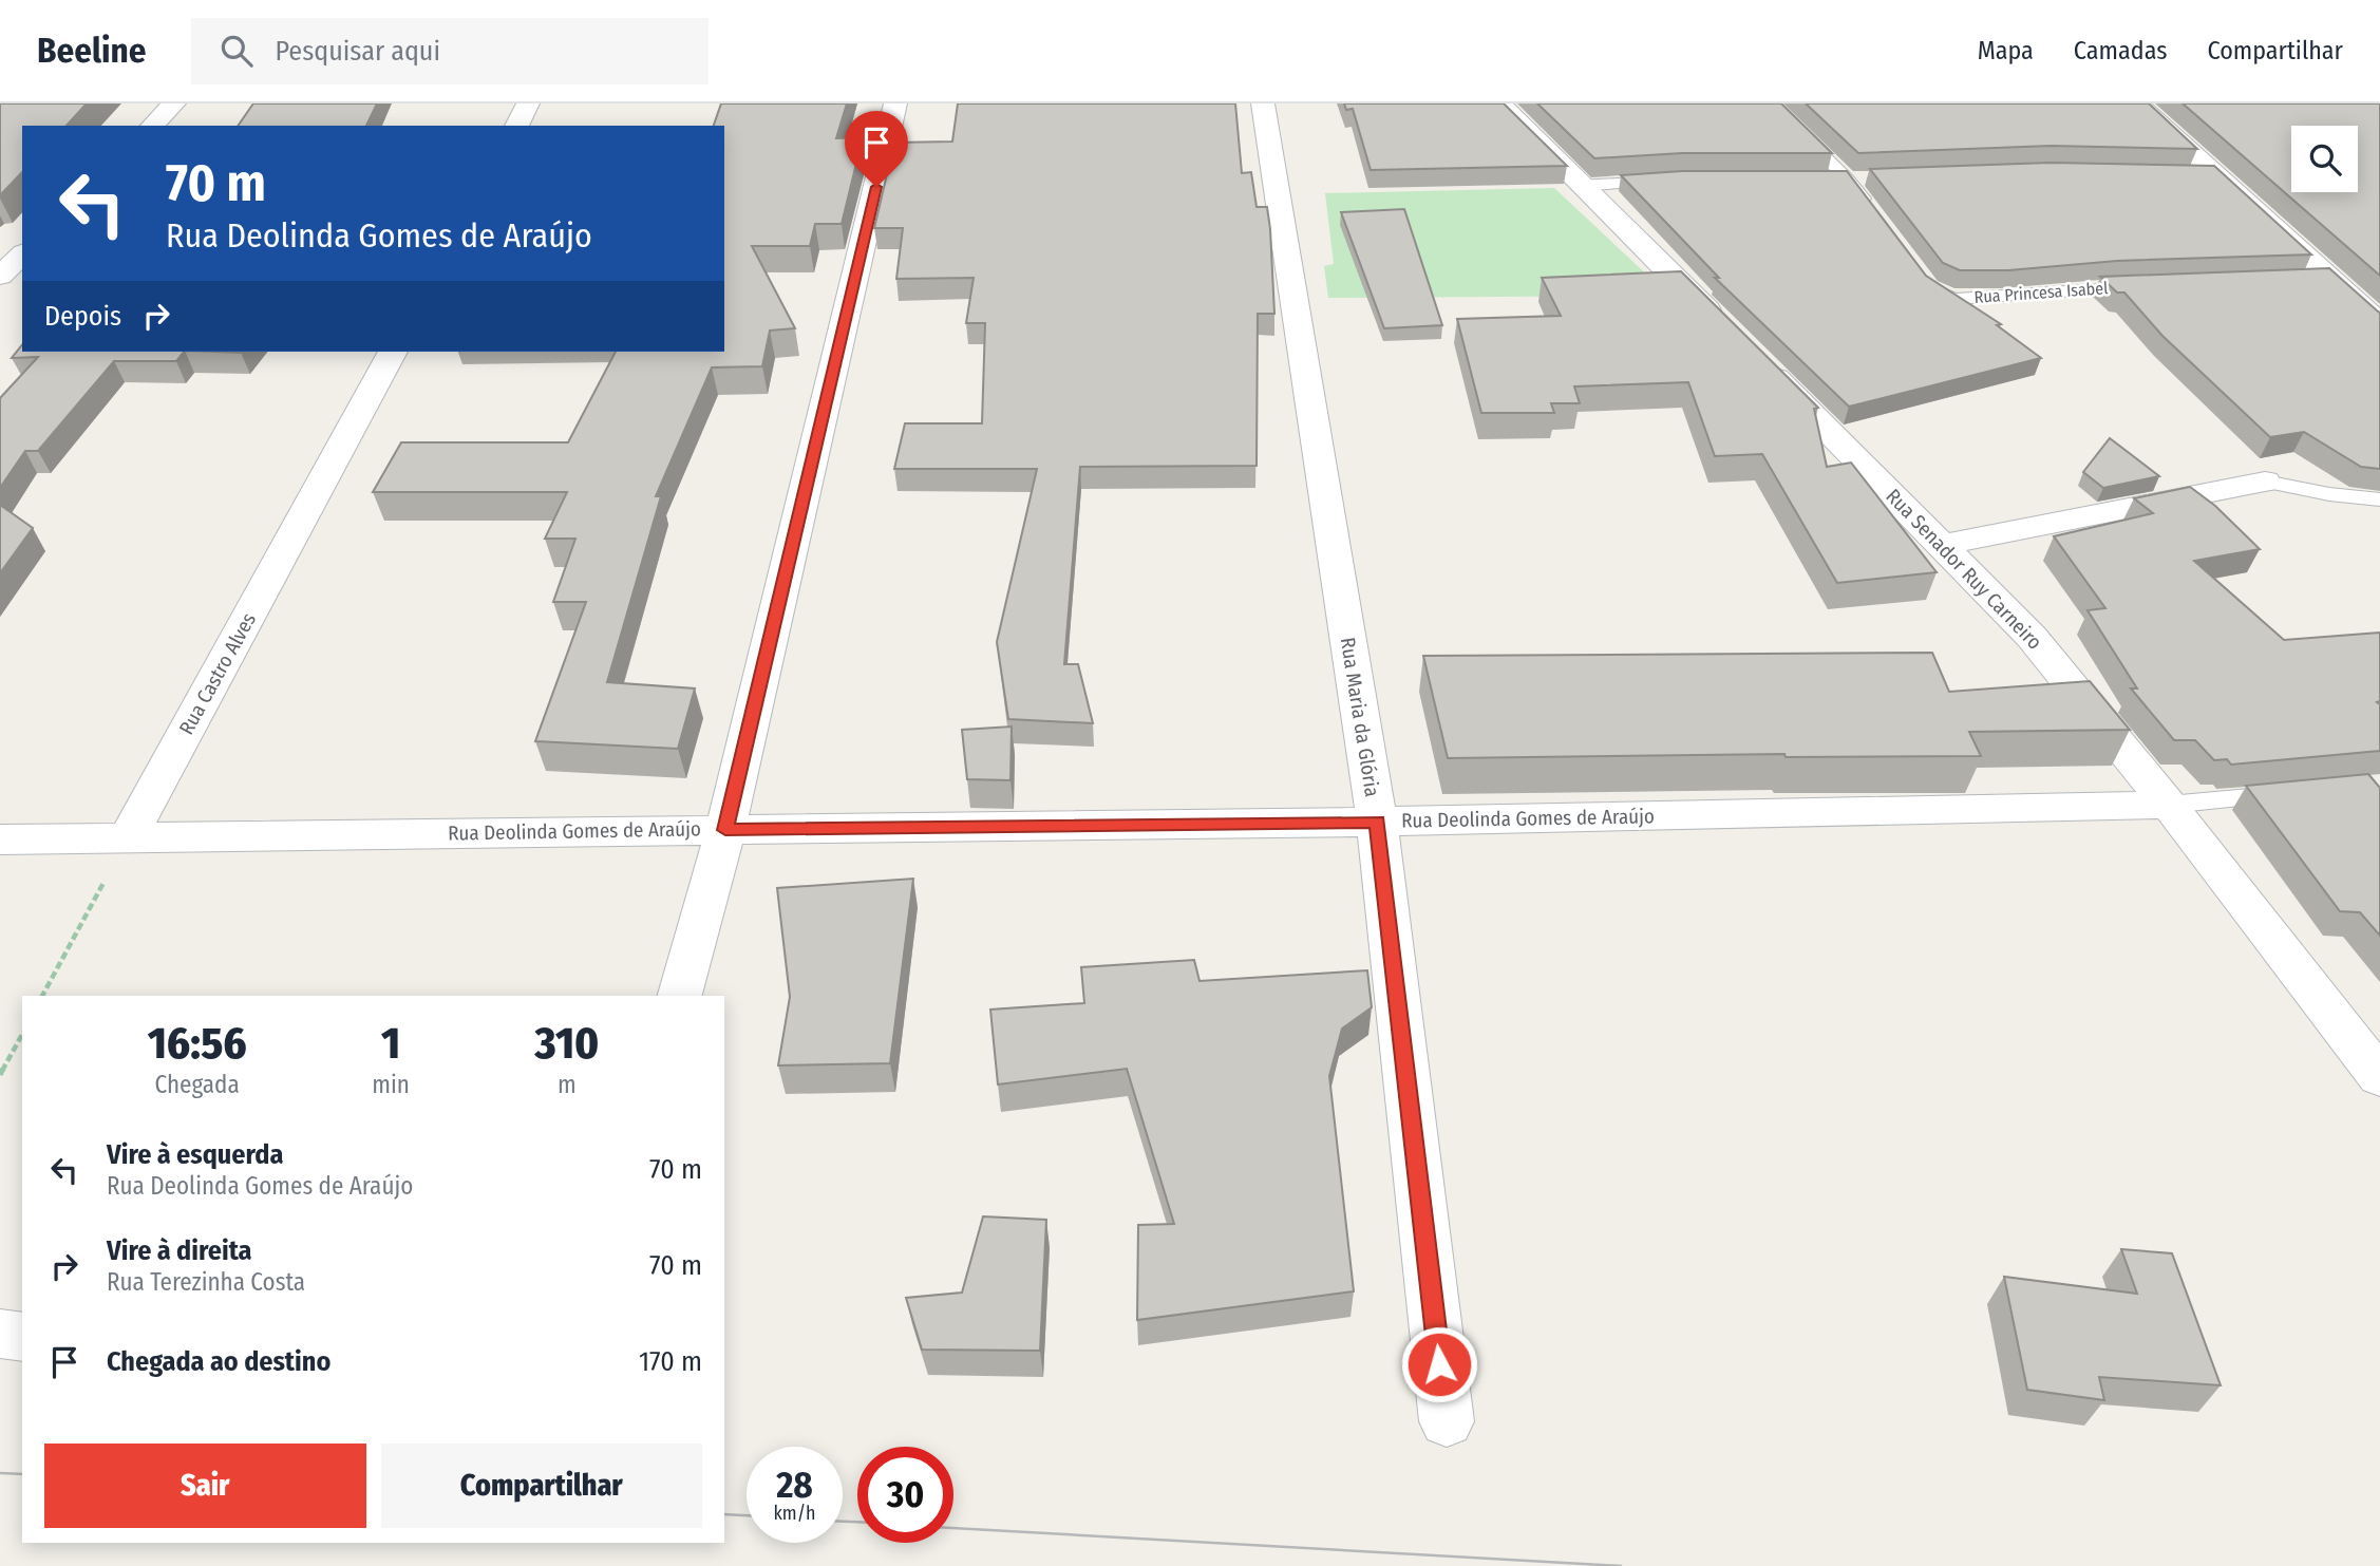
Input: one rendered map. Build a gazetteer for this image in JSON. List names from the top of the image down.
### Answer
{
  "streets": {
    "street": [
      "Rua Senador Ruy Carneiro",
      "Rua Castro Alves",
      "Rua Maria da Glória",
      "Rua Deolinda Gomes de Araújo"
    ],
    "lane": ["Rua Princesa Isabel"]
  },
  "crossings": [
    ["Rua Senador Ruy Carneiro", "Rua Deolinda Gomes de Araújo"],
    ["Rua Castro Alves", "Rua Deolinda Gomes de Araújo"],
    ["Rua Maria da Glória", "Rua Deolinda Gomes de Araújo"]
  ],
  "page": {
    "header": "Beeline",
    "search": "Pesquisar aqui",
    "nav": ["Mapa", "Camadas", "Compartilhar"],
    "turn": ["70 m", "Rua Deolinda Gomes de Araújo"],
    "then": "Depois",
    "eta": [
      "16:56",
      "Chegada",
      "1",
      "min",
      "310",
      "m"
    ],
    "list": [
      {
        "name": "Vire à esquerda",
        "note": "Rua Deolinda Gomes de Araújo",
        "value": "70 m"
      },
      {
        "name": "Vire à direita",
        "note": "Rua Terezinha Costa",
        "value": "70 m"
      },
      {
        "name": "Chegada ao destino",
        "value": "170 m"
      }
    ],
    "buttons": ["Sair", "Compartilhar"],
    "speed": "28 km/h",
    "limit": "30"
  }
}
